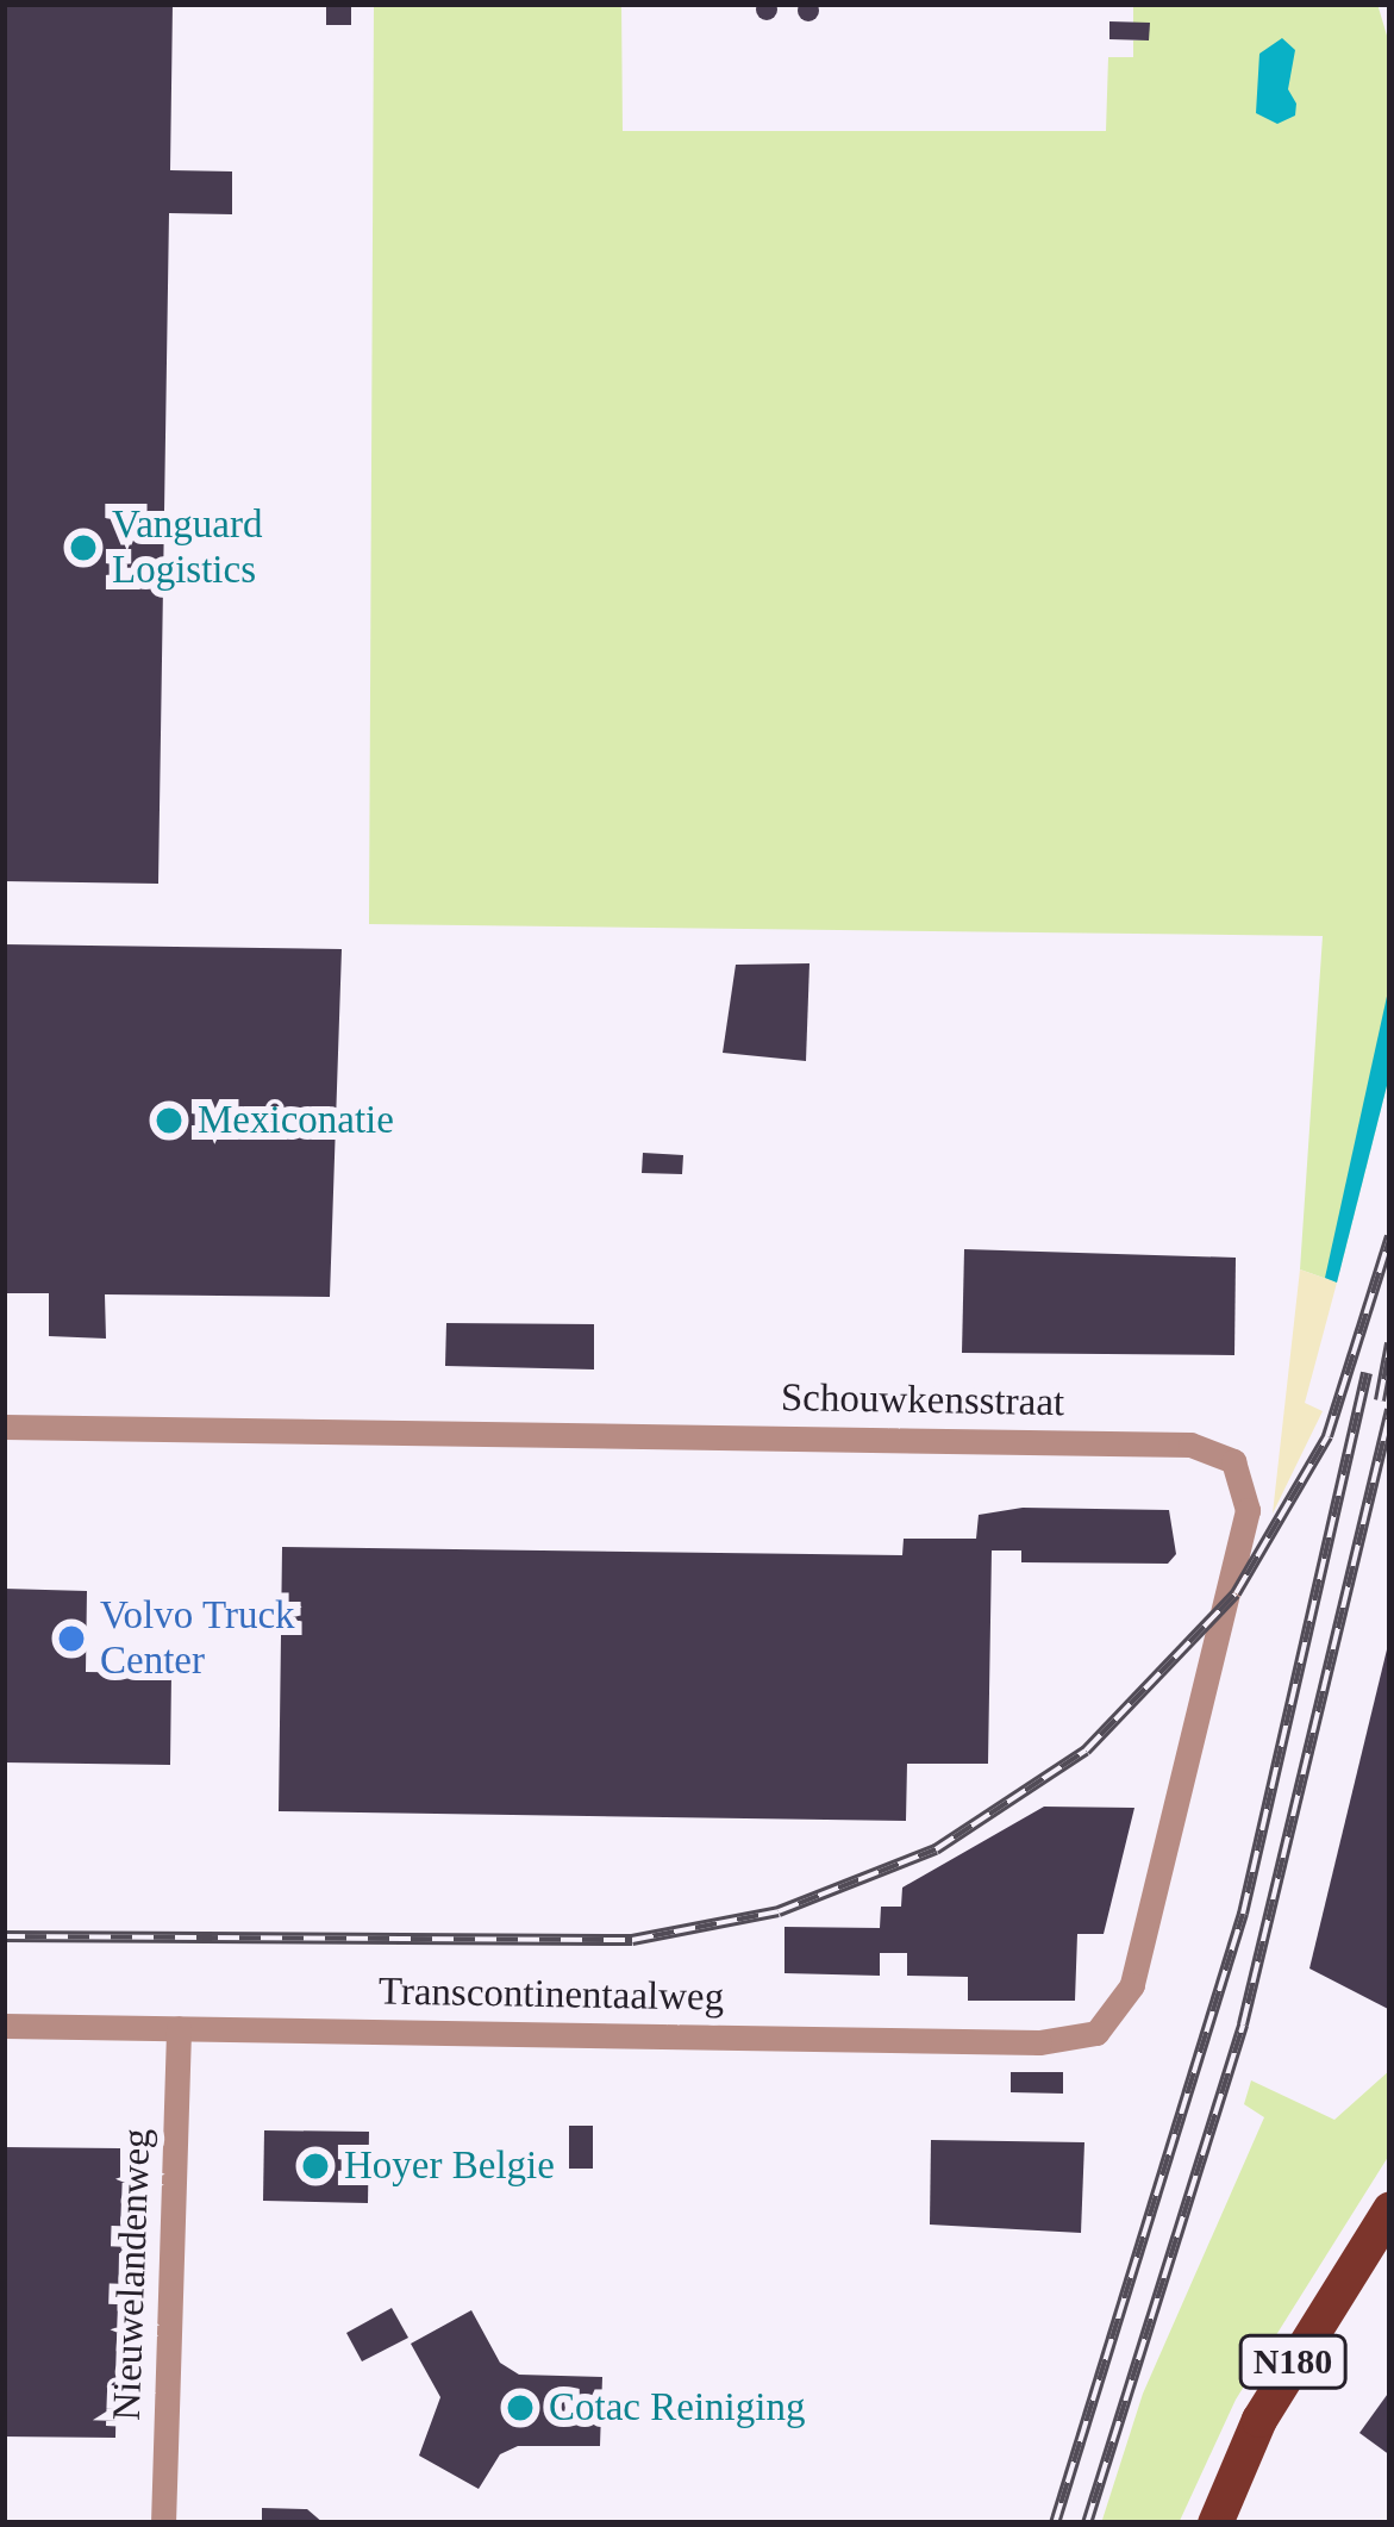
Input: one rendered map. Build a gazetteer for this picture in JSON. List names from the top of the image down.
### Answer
{
  "streets": {
    "main road": ["N180"],
    "street": ["Schouwkensstraat", "Transcontinentaalweg", "Nieuwelandenweg"]
  },
  "crossings": [
    ["Schouwkensstraat", "Transcontinentaalweg"],
    ["Transcontinentaalweg", "Nieuwelandenweg"]
  ],
  "places": [
    "Vanguard Logistics",
    "Mexiconatie",
    "Volvo Truck Center",
    "Hoyer Belgie",
    "Cotac Reiniging"
  ]
}
